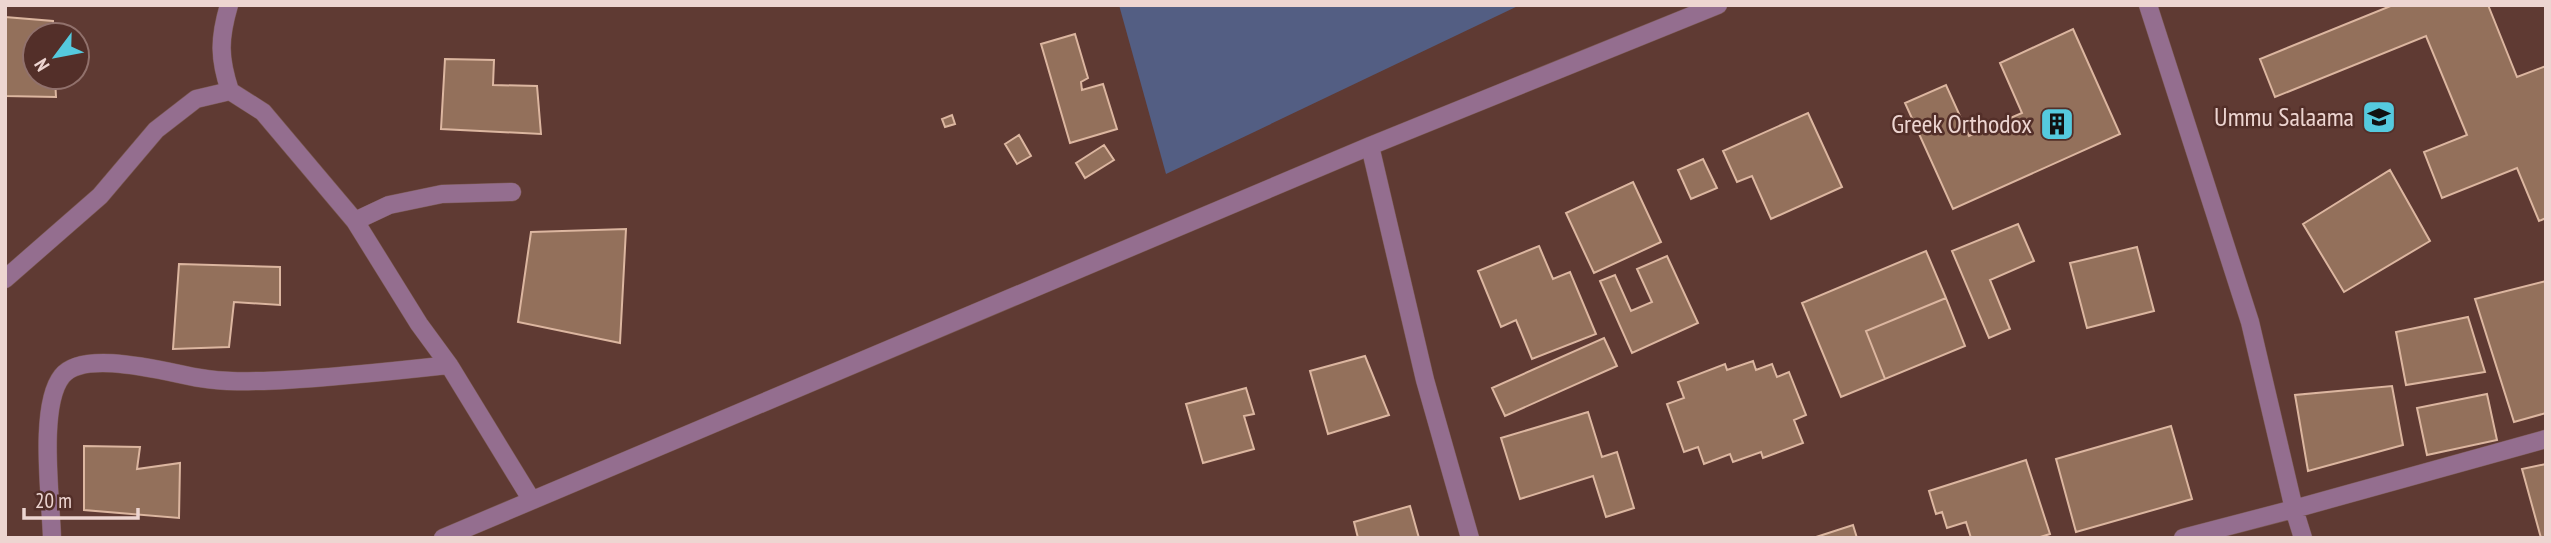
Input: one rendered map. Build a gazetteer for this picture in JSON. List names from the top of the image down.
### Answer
{
  "places": {
    "school or university": ["Ummu Salaama"],
    "building": ["Greek Orthodox"]
  },
  "scale_bar": "20 m",
  "north": "bottom left"
}
